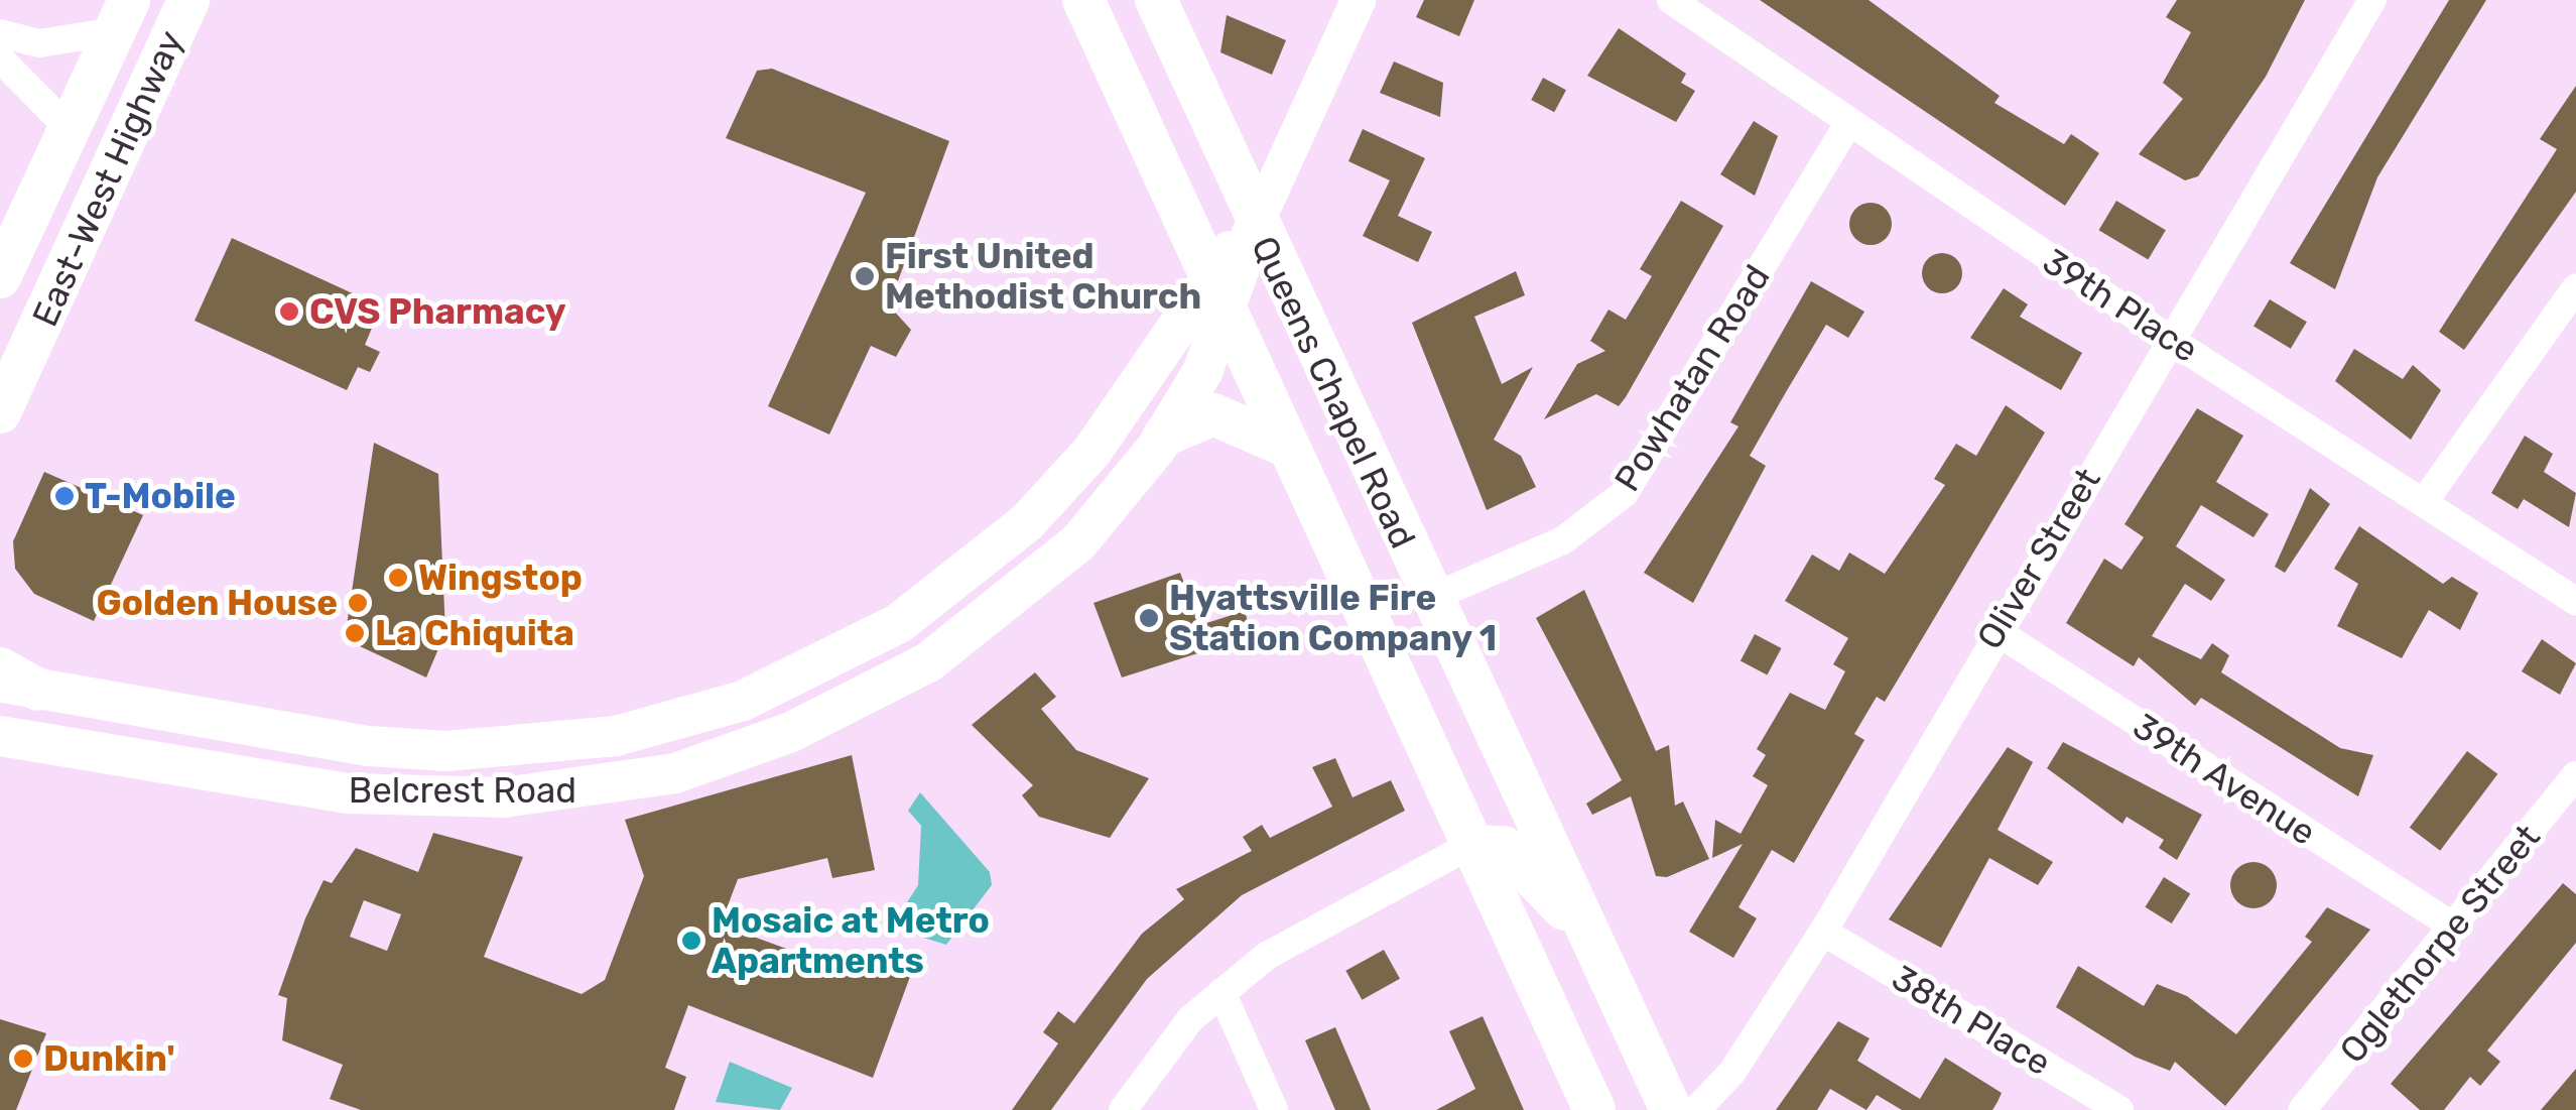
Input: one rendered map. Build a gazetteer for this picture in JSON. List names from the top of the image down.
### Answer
{
  "streets": {
    "main road": ["East-West Highway", "Queens Chapel Road", "Belcrest Road"],
    "street": [
      "39th Place",
      "Powhatan Road",
      "Oliver Street",
      "39th Avenue",
      "Oglethorpe Street",
      "38th Place"
    ]
  },
  "crossings": [
    ["39th Place", "Powhatan Road"],
    ["39th Place", "Oliver Street"],
    ["Powhatan Road", "Queens Chapel Road"],
    ["Queens Chapel Road", "Belcrest Road"],
    ["Oliver Street", "39th Avenue"],
    ["Oliver Street", "38th Place"],
    ["39th Avenue", "Oglethorpe Street"]
  ],
  "places": [
    "First United Methodist Church",
    "CVS Pharmacy",
    "T-Mobile",
    "Wingstop",
    "Golden House",
    "Hyattsville Fire Station Company 1",
    "La Chiquita",
    "Mosaic at Metro Apartments",
    "Dunkin'"
  ]
}
